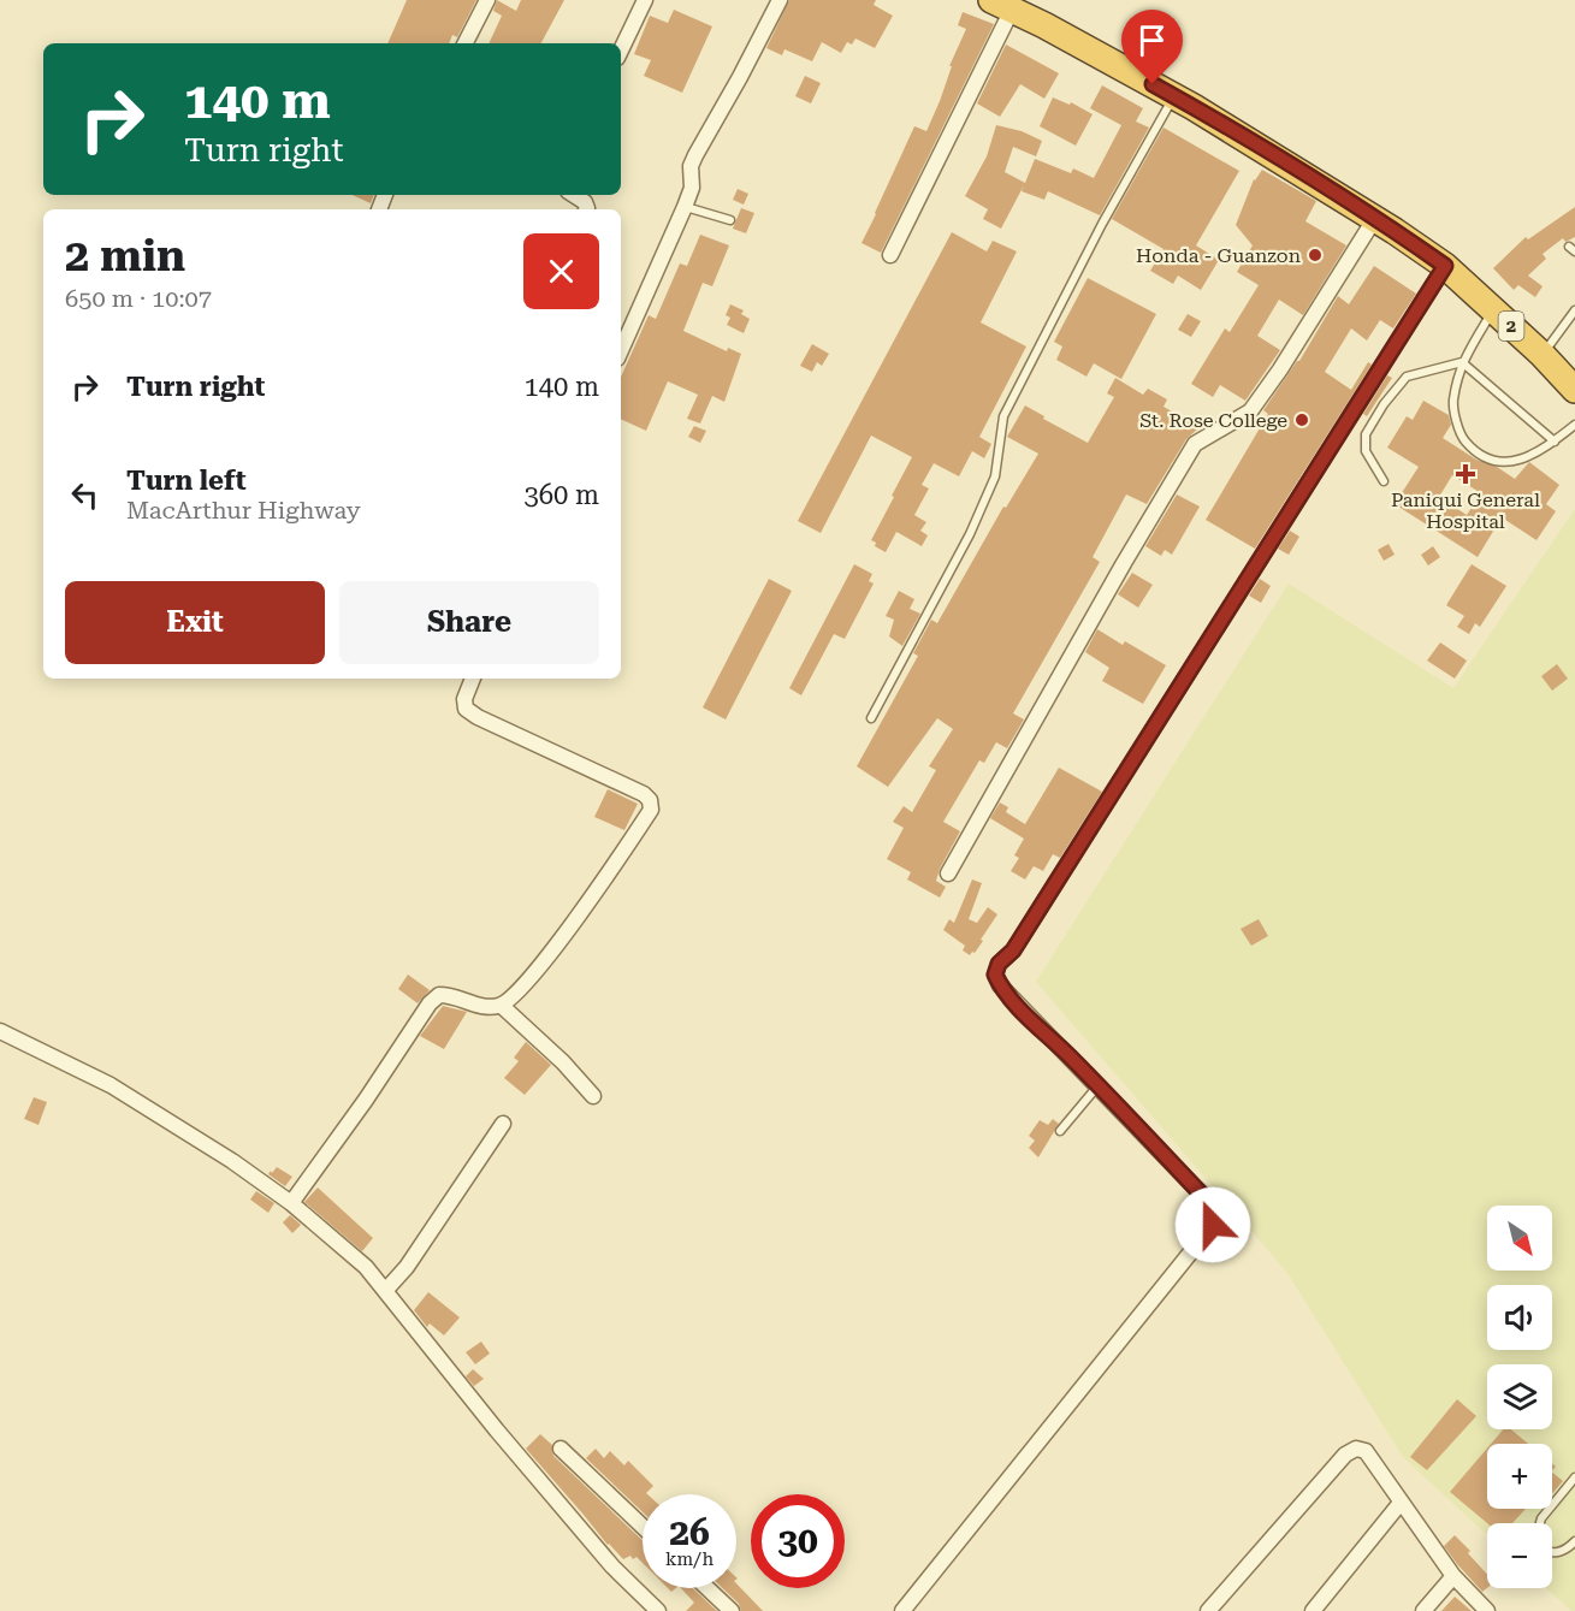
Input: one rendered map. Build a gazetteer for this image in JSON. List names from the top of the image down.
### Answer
{
  "streets": {
    "highway": ["2"]
  },
  "places": {
    "other": ["Honda - Guanzon", "St. Rose College"],
    "health": ["Paniqui General Hospital"]
  },
  "north": "bottom right",
  "page": {
    "turn": ["140 m", "Turn right"],
    "heading": ["2 min", "650 m · 10:07"],
    "list": [
      {
        "name": "Turn right",
        "value": "140 m"
      },
      {
        "name": "Turn left",
        "note": "MacArthur Highway",
        "value": "360 m"
      }
    ],
    "buttons": ["Exit", "Share"],
    "map_buttons": ["+", "−"],
    "speed": "26 km/h",
    "limit": "30"
  }
}
